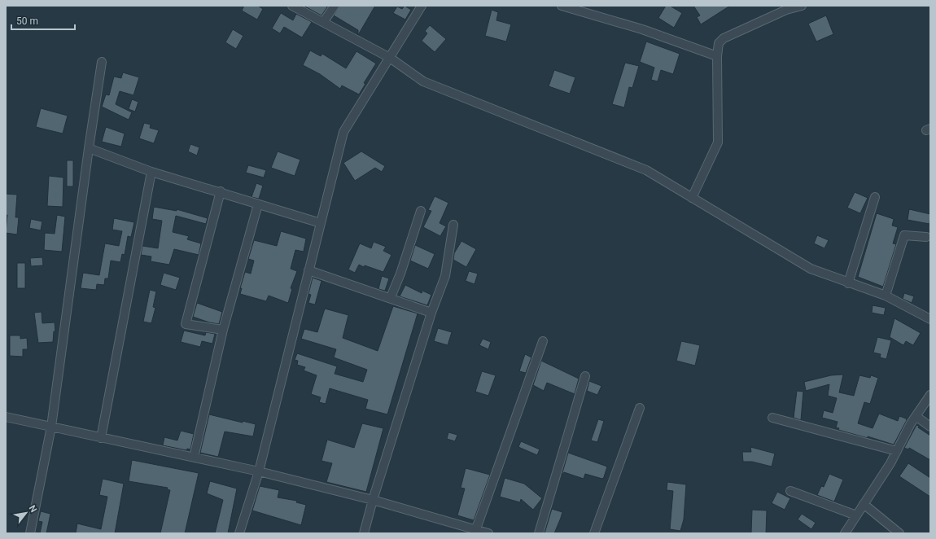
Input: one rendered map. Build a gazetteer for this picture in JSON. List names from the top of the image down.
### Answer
{
  "scale_bar": "50 m",
  "north": "top right"
}
